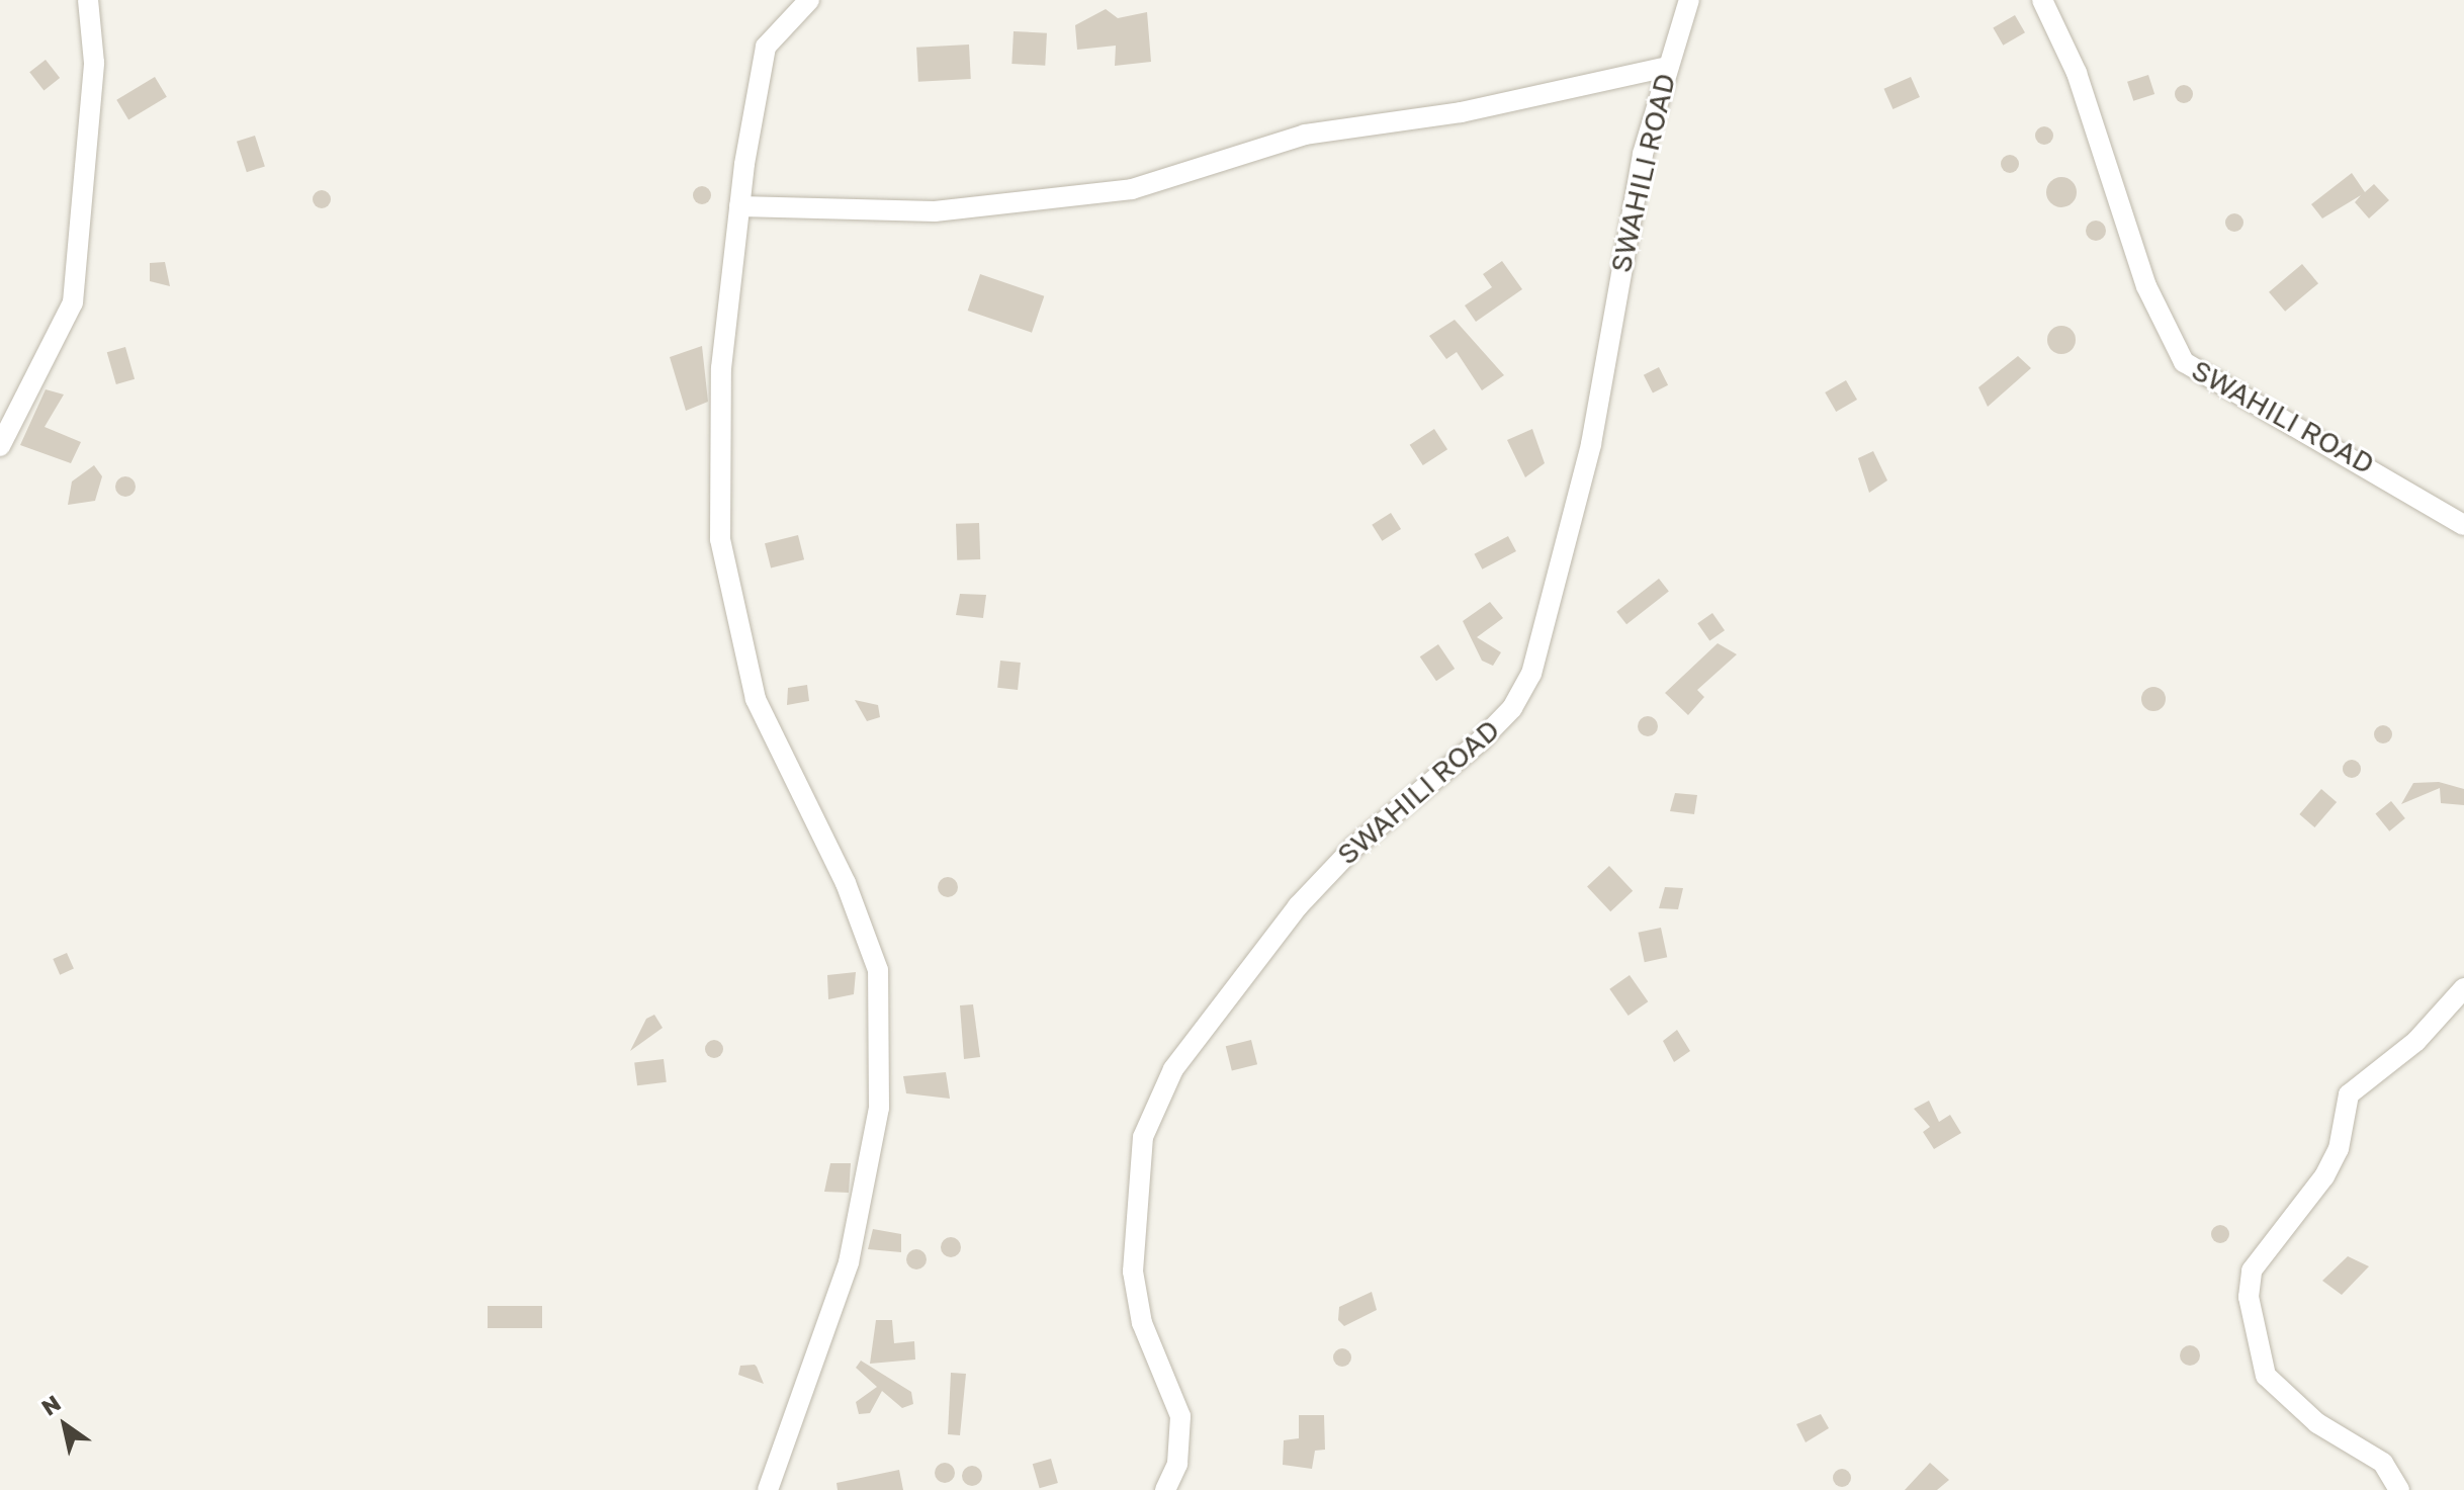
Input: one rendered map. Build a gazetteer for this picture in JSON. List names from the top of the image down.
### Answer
{
  "streets": {
    "street": ["SWAHILI ROAD"]
  },
  "north": "top left"
}
